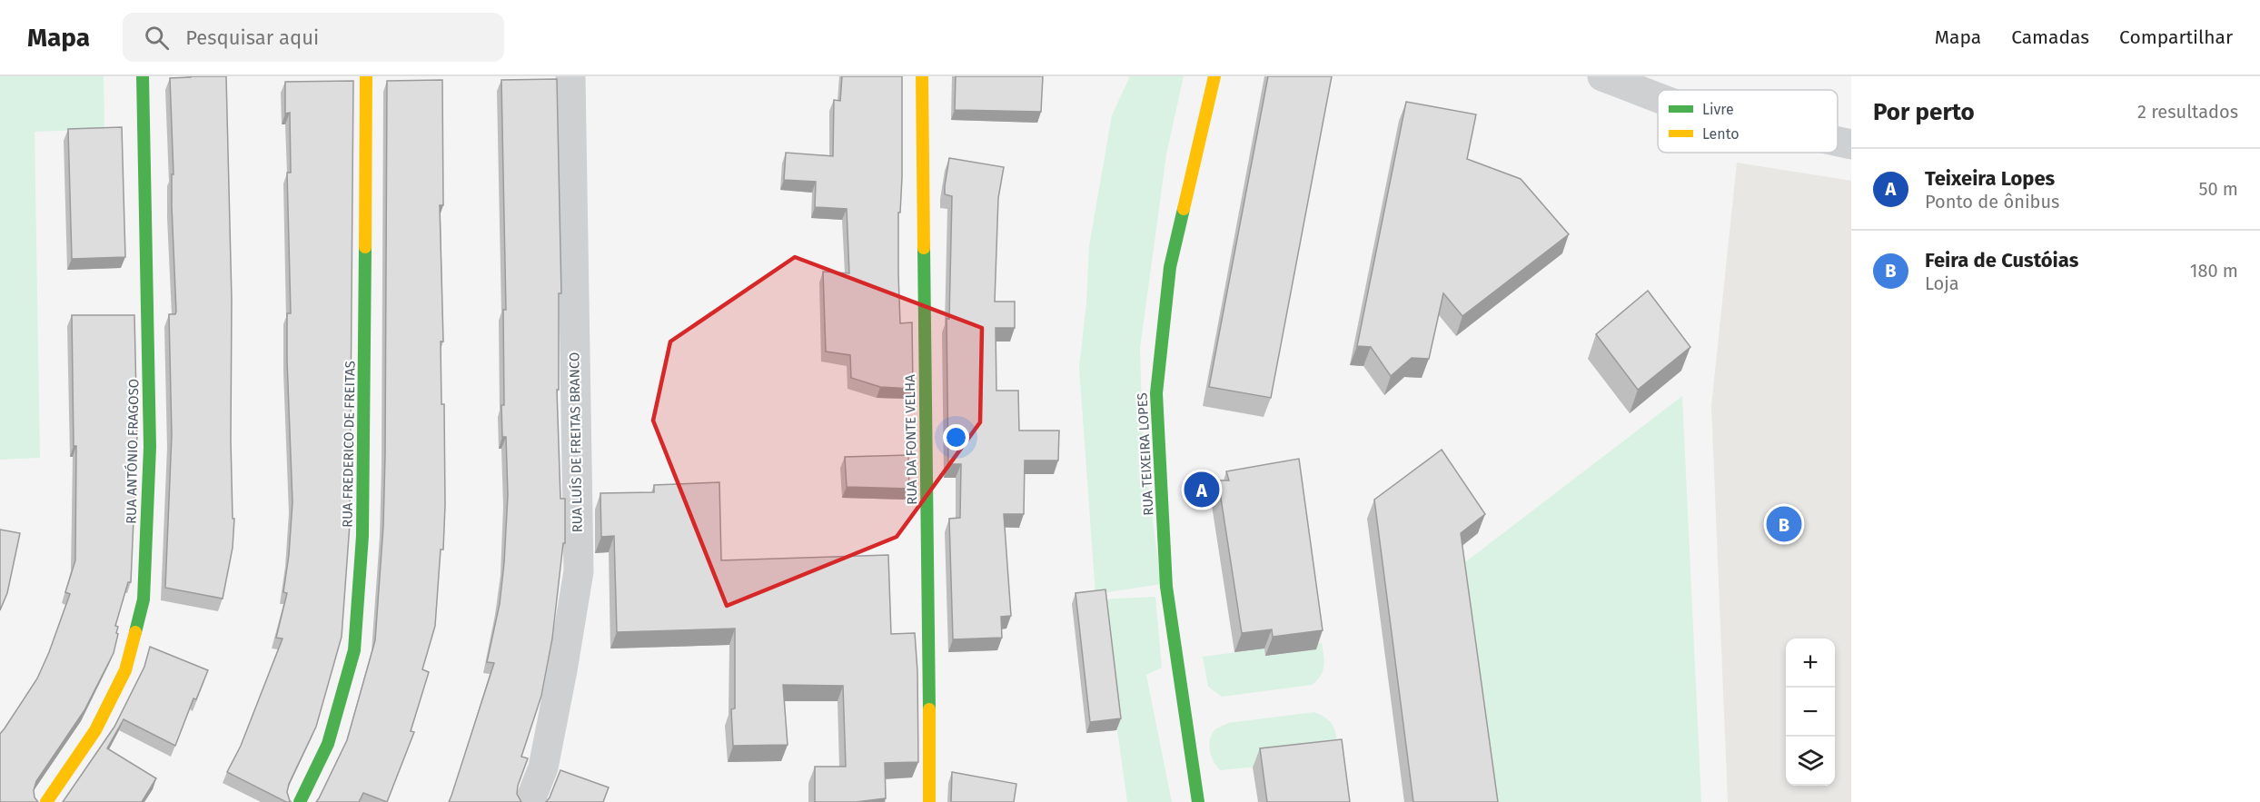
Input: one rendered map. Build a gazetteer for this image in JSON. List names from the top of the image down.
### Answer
{
  "streets": {
    "street": [
      "RUA DA FONTE VELHA",
      "RUA LUÍS DE FREITAS BRANCO",
      "RUA FREDERICO DE FREITAS",
      "RUA ANTÓNIO FRAGOSO",
      "RUA TEIXEIRA LOPES"
    ]
  },
  "legend": ["Livre", "Lento"],
  "page": {
    "header": "Mapa",
    "search": "Pesquisar aqui",
    "nav": ["Mapa", "Camadas", "Compartilhar"],
    "heading": ["Por perto", "2 resultados"],
    "list": [
      {
        "mark": "A",
        "name": "Teixeira Lopes",
        "note": "Ponto de ônibus",
        "value": "50 m"
      },
      {
        "mark": "B",
        "name": "Feira de Custóias",
        "note": "Loja",
        "value": "180 m"
      }
    ],
    "pins": ["A", "B"],
    "map_buttons": ["+", "−"]
  }
}
